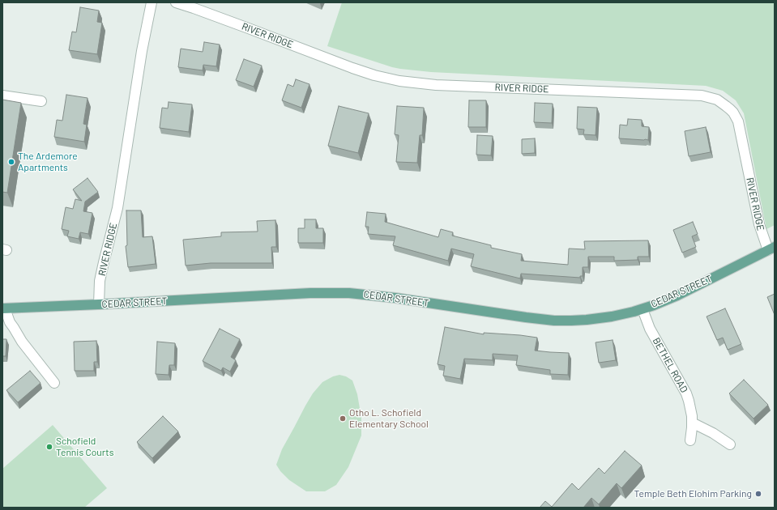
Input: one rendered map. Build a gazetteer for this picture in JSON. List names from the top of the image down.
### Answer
{
  "streets": {
    "main road": ["CEDAR STREET"],
    "street": ["RIVER RIDGE", "BETHEL ROAD"]
  },
  "crossings": [
    ["RIVER RIDGE", "CEDAR STREET"],
    ["CEDAR STREET", "BETHEL ROAD"]
  ],
  "places": [
    "The Ardemore Apartments",
    "Otho L. Schofield Elementary School",
    "Schofield Tennis Courts",
    "Temple Beth Elohim Parking"
  ]
}
